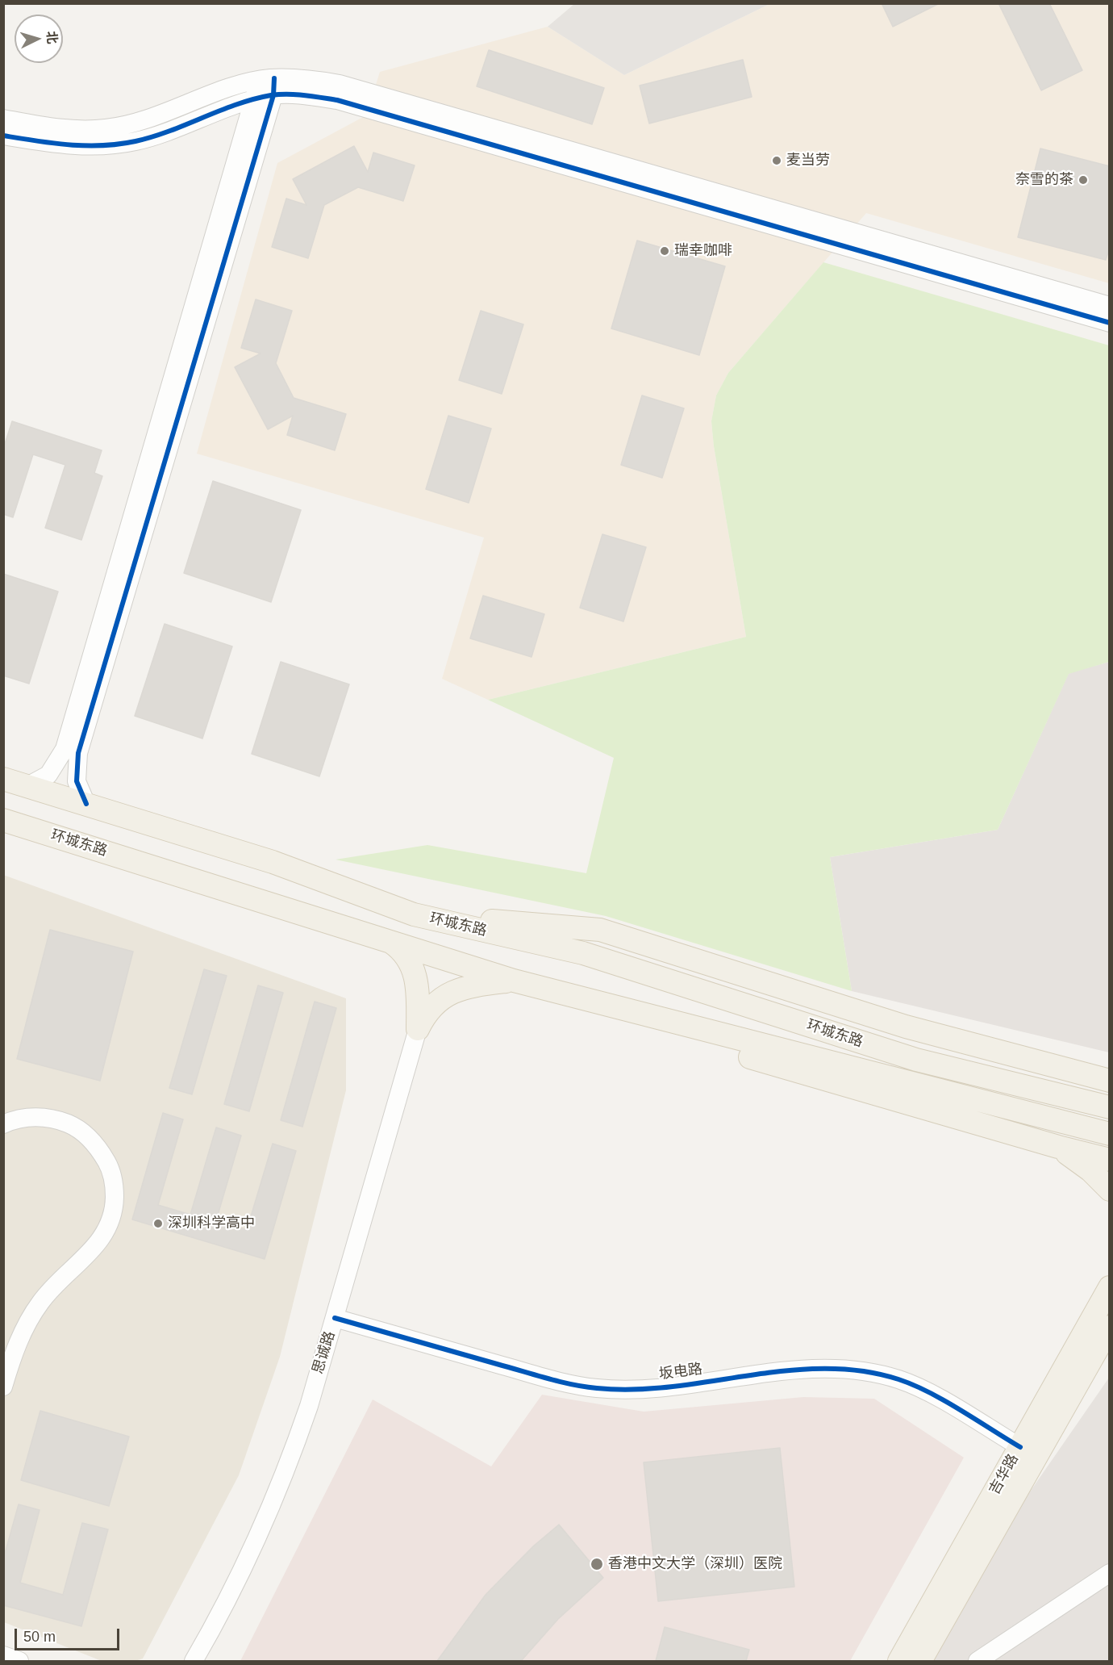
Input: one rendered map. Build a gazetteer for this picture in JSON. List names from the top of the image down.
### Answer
{
  "streets": {
    "main road": ["环城东路", "吉华路"],
    "street": ["思诚路", "坂电路"]
  },
  "crossings": [
    ["思诚路", "坂电路"],
    ["坂电路", "吉华路"]
  ],
  "places": [
    "麦当劳",
    "奈雪的茶",
    "瑞幸咖啡",
    "深圳科学高中",
    "香港中文大学（深圳）医院"
  ],
  "scale_bar": "50 m",
  "north": "right"
}
